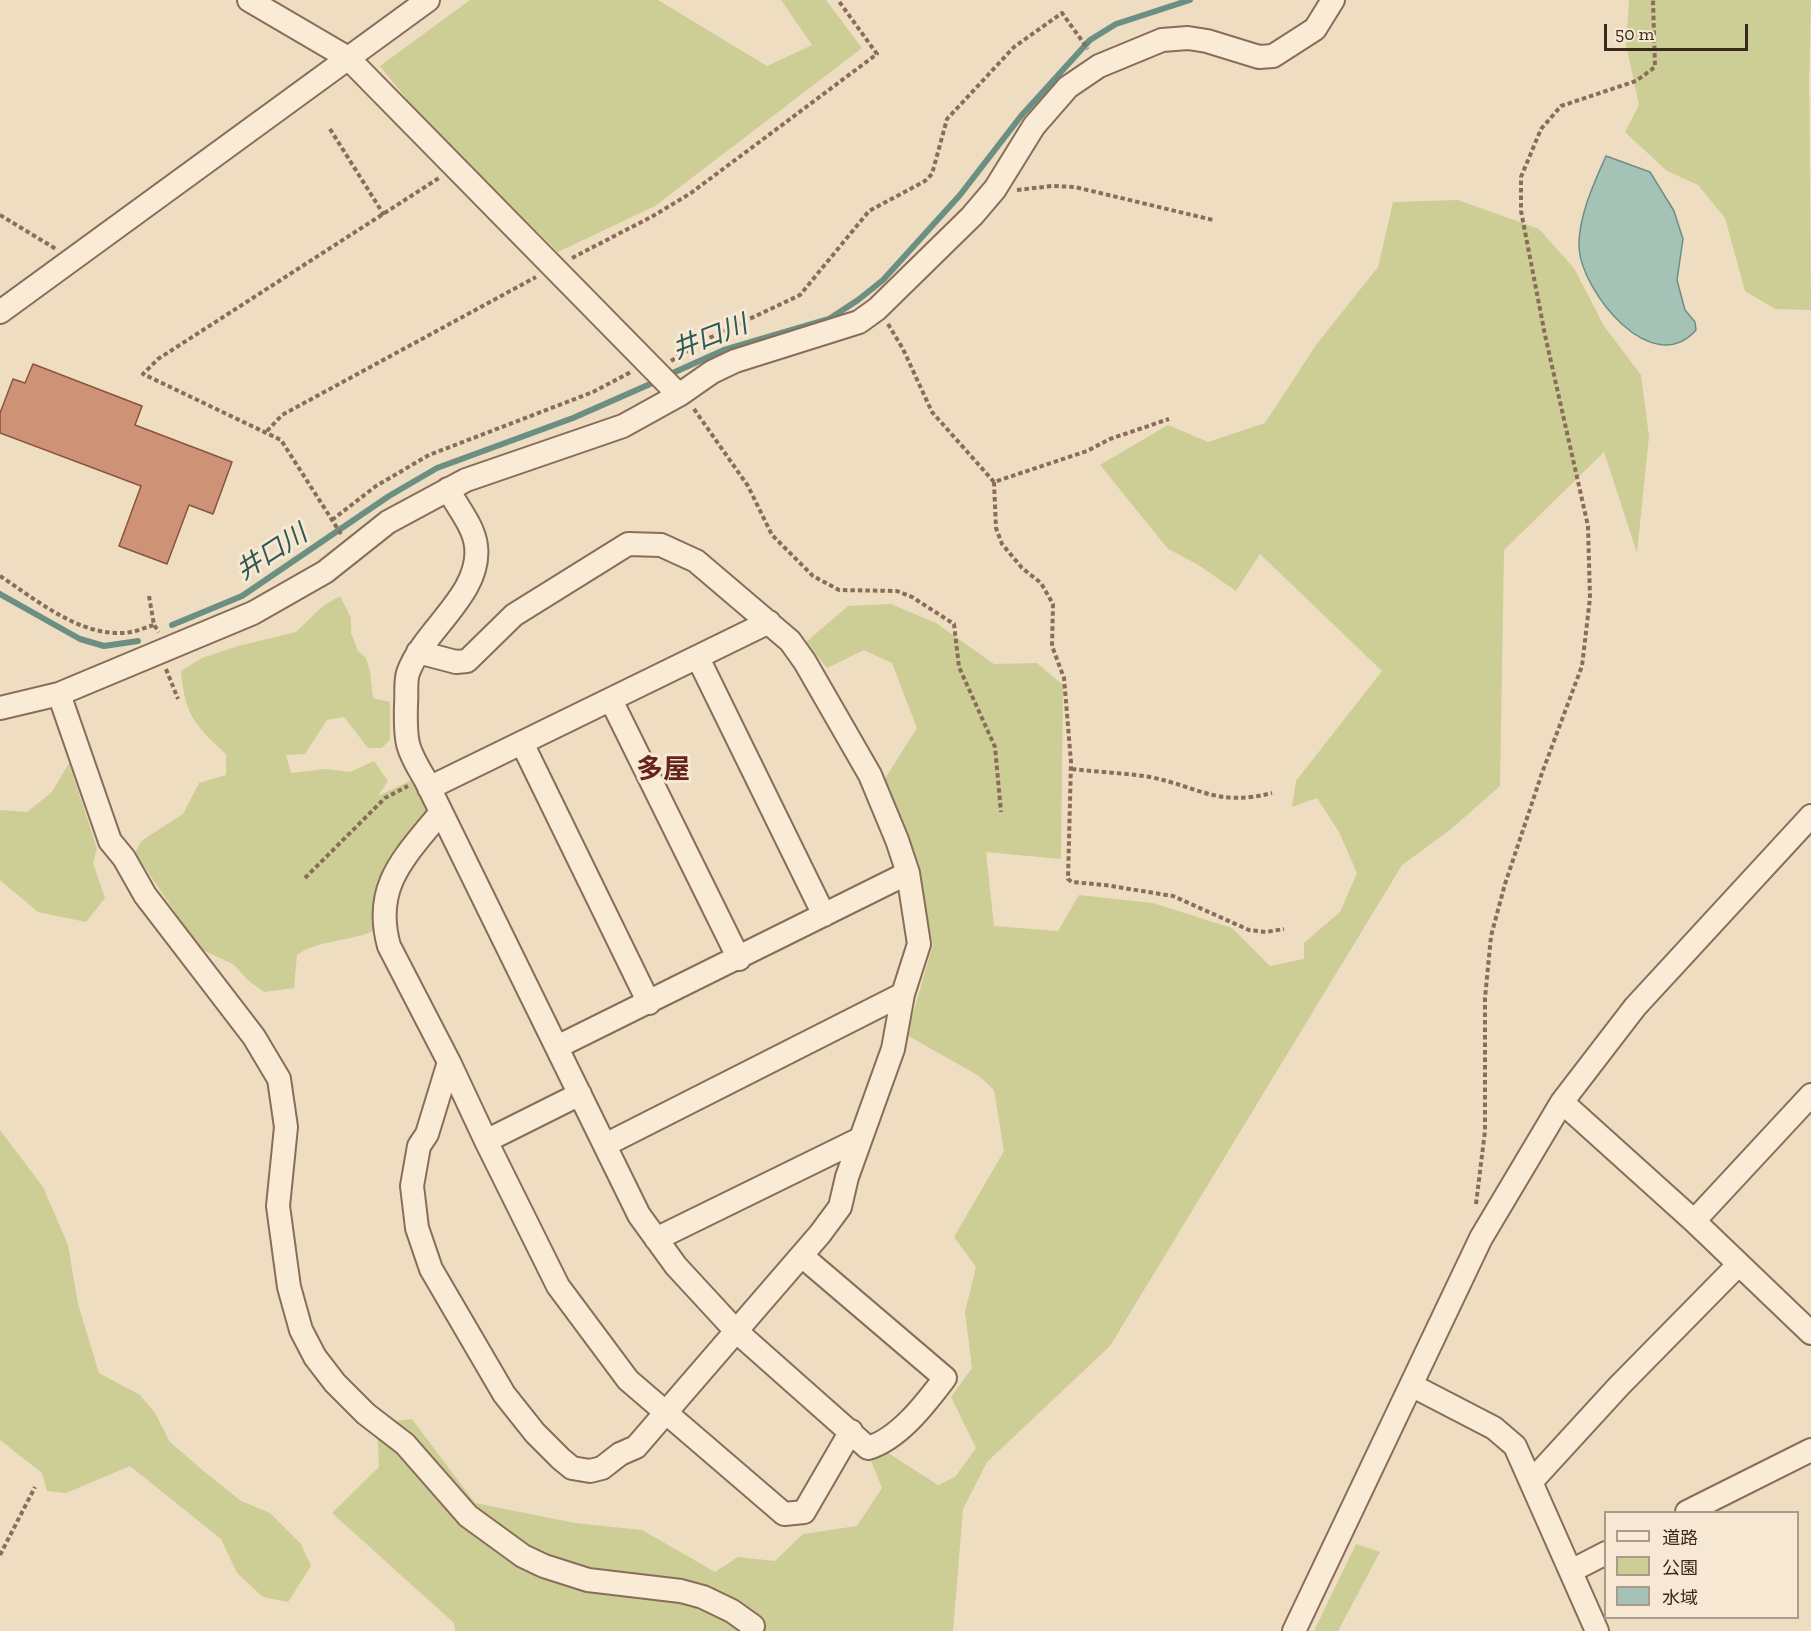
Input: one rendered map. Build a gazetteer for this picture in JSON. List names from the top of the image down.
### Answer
{
  "districts": ["多屋"],
  "water": ["井口川"],
  "legend": ["道路", "公園", "水域"],
  "scale_bar": "50 m"
}
